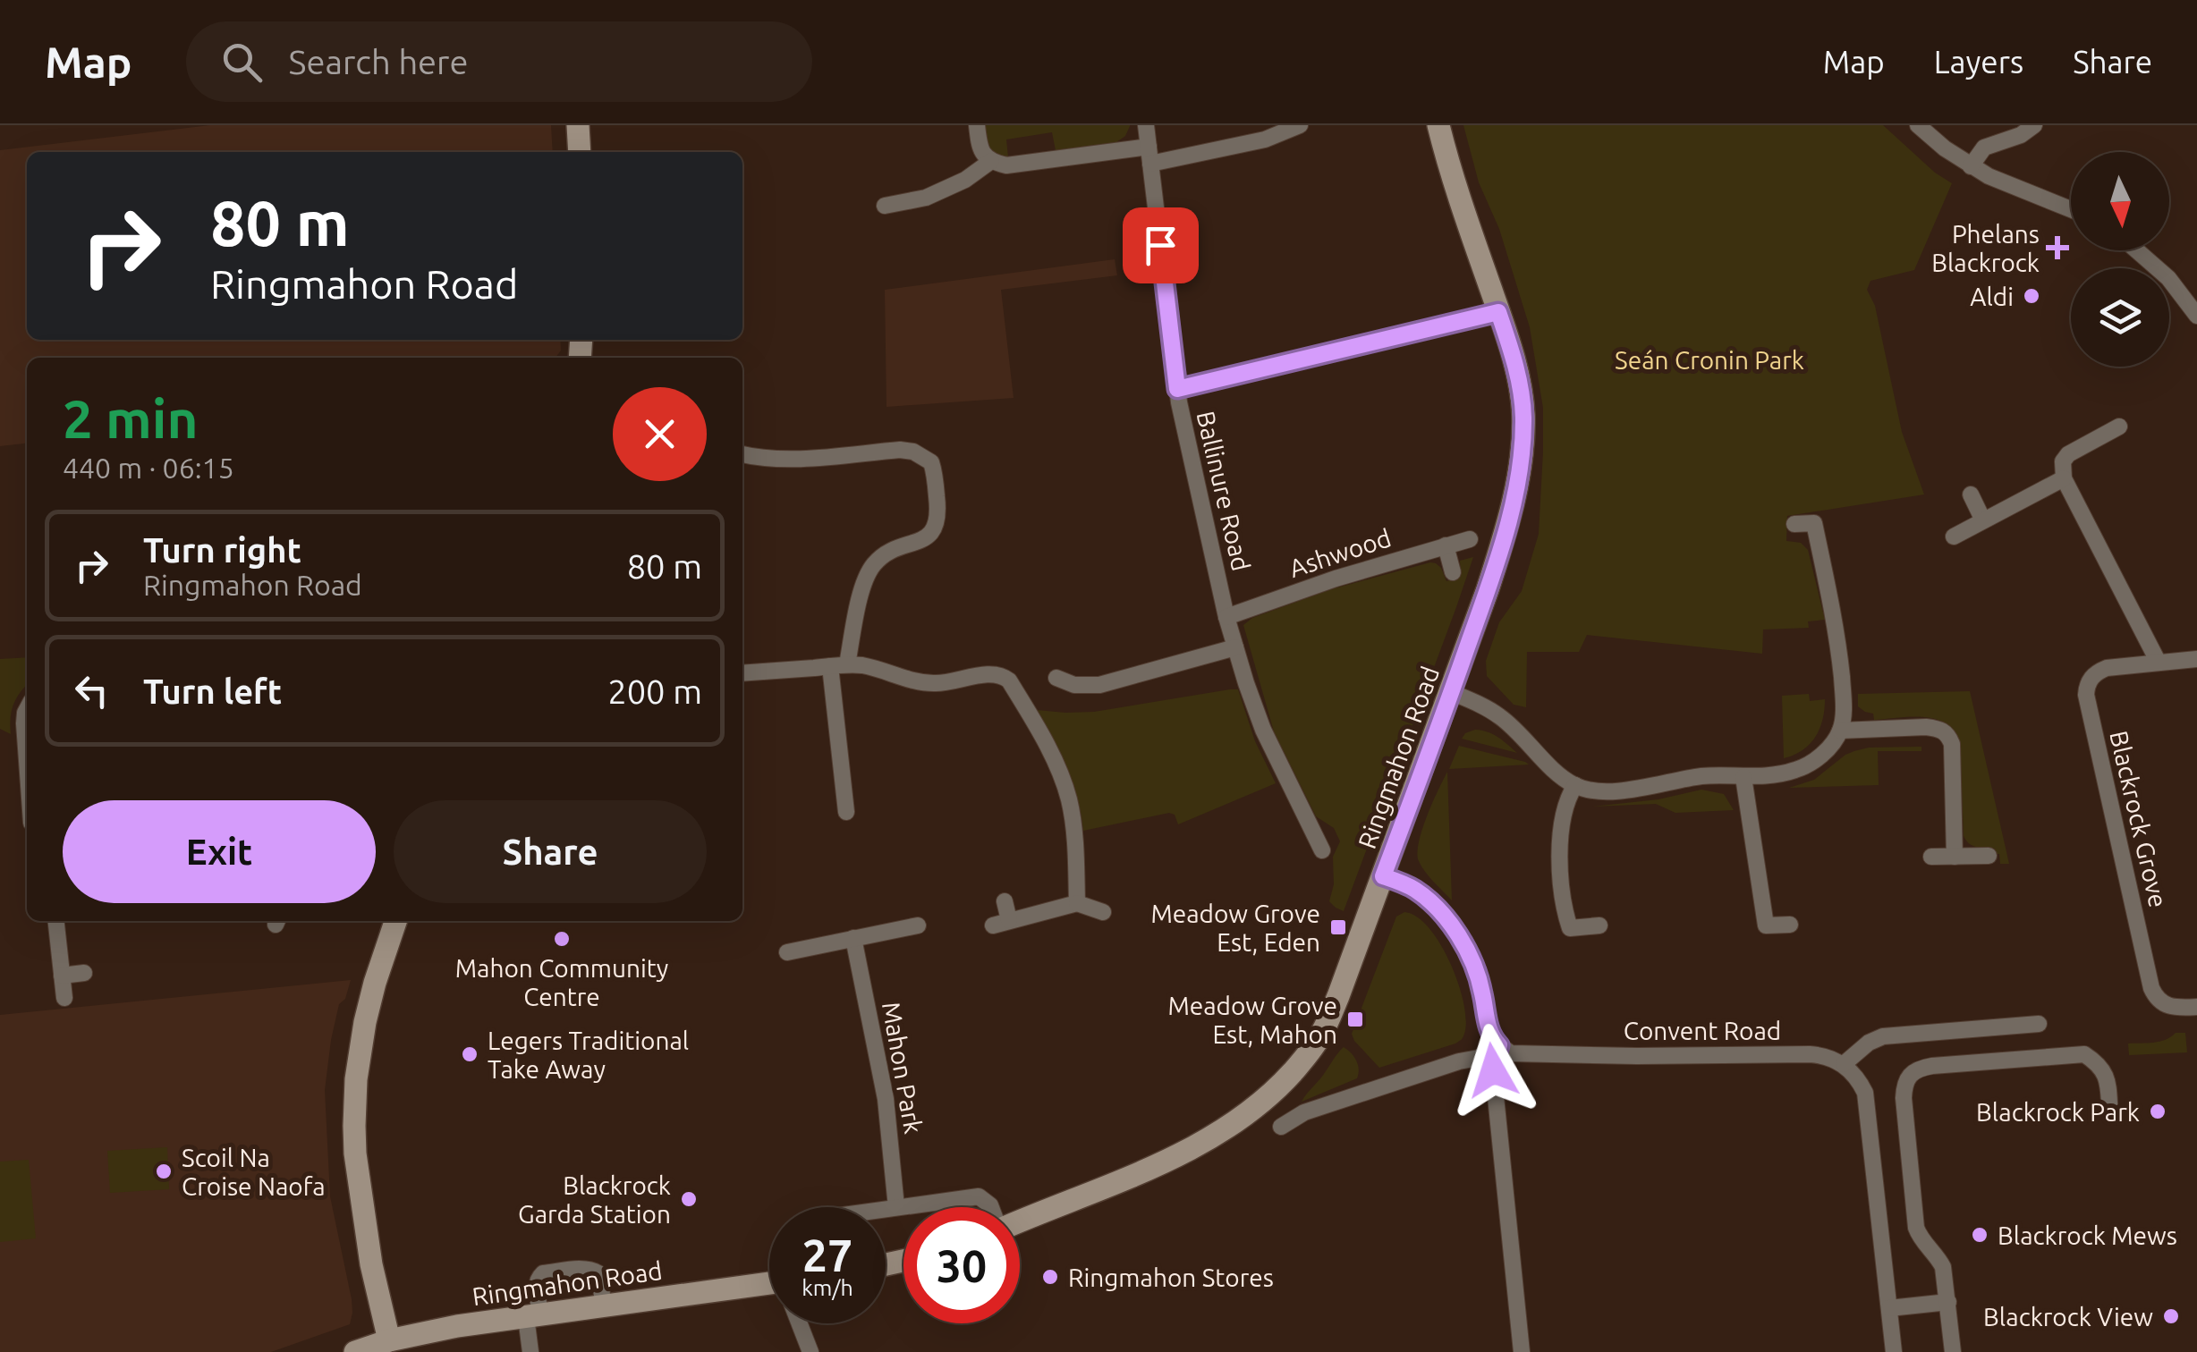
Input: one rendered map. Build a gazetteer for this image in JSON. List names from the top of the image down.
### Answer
{
  "streets": {
    "street": [
      "Ballinure Road",
      "Ashwood",
      "Ringmahon Road",
      "Blackrock Grove",
      "Convent Road",
      "Mahon Park"
    ]
  },
  "crossings": [
    ["Ballinure Road", "Ashwood"]
  ],
  "parks": ["Seán Cronin Park"],
  "places": {
    "health": ["Phelans Blackrock"],
    "other": [
      "Aldi",
      "Mahon Community Centre",
      "Legers Traditional Take Away",
      "Blackrock Park",
      "Scoil Na Croise Naofa",
      "Blackrock Garda Station",
      "Blackrock Mews",
      "Ringmahon Stores",
      "Blackrock View"
    ],
    "transit": ["Meadow Grove Est, Eden", "Meadow Grove Est, Mahon"]
  },
  "north": "bottom",
  "page": {
    "header": "Map",
    "search": "Search here",
    "nav": ["Map", "Layers", "Share"],
    "turn": ["80 m", "Ringmahon Road"],
    "heading": ["2 min", "440 m · 06:15"],
    "list": [
      {
        "name": "Turn right",
        "note": "Ringmahon Road",
        "value": "80 m"
      },
      {
        "name": "Turn left",
        "value": "200 m"
      }
    ],
    "buttons": ["Exit", "Share"],
    "speed": "27 km/h",
    "limit": "30"
  }
}
